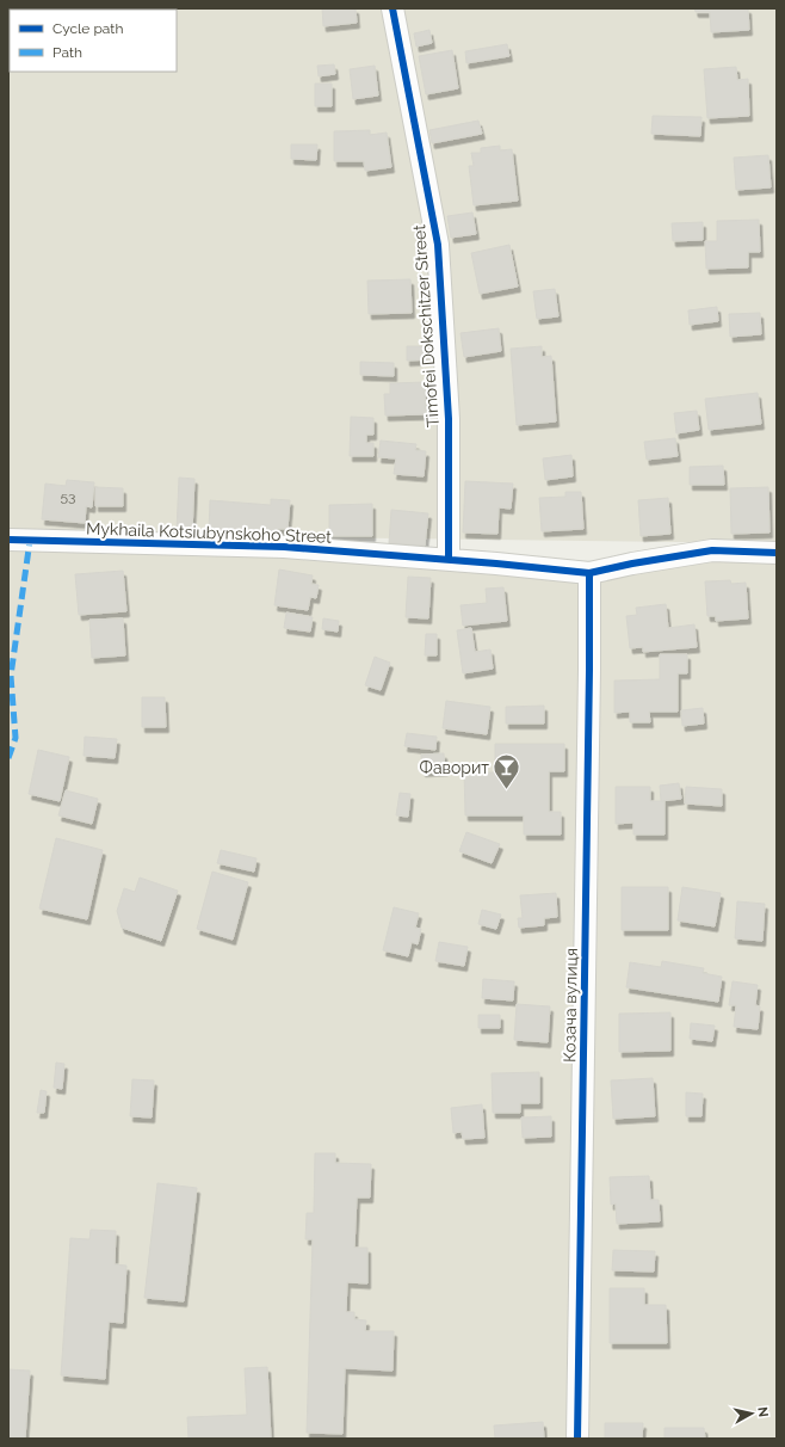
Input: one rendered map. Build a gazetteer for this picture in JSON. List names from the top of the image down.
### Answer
{
  "streets": {
    "street": ["Timofei Dokschitzer Street", "Mykhaila Kotsiubynskoho Street", "Козача вулиця"]
  },
  "crossings": [
    ["Timofei Dokschitzer Street", "Mykhaila Kotsiubynskoho Street"],
    ["Mykhaila Kotsiubynskoho Street", "Козача вулиця"]
  ],
  "places": {
    "bar": ["Фаворит"]
  },
  "house_numbers": ["53"],
  "legend": ["Cycle path", "Path"],
  "north": "right"
}
